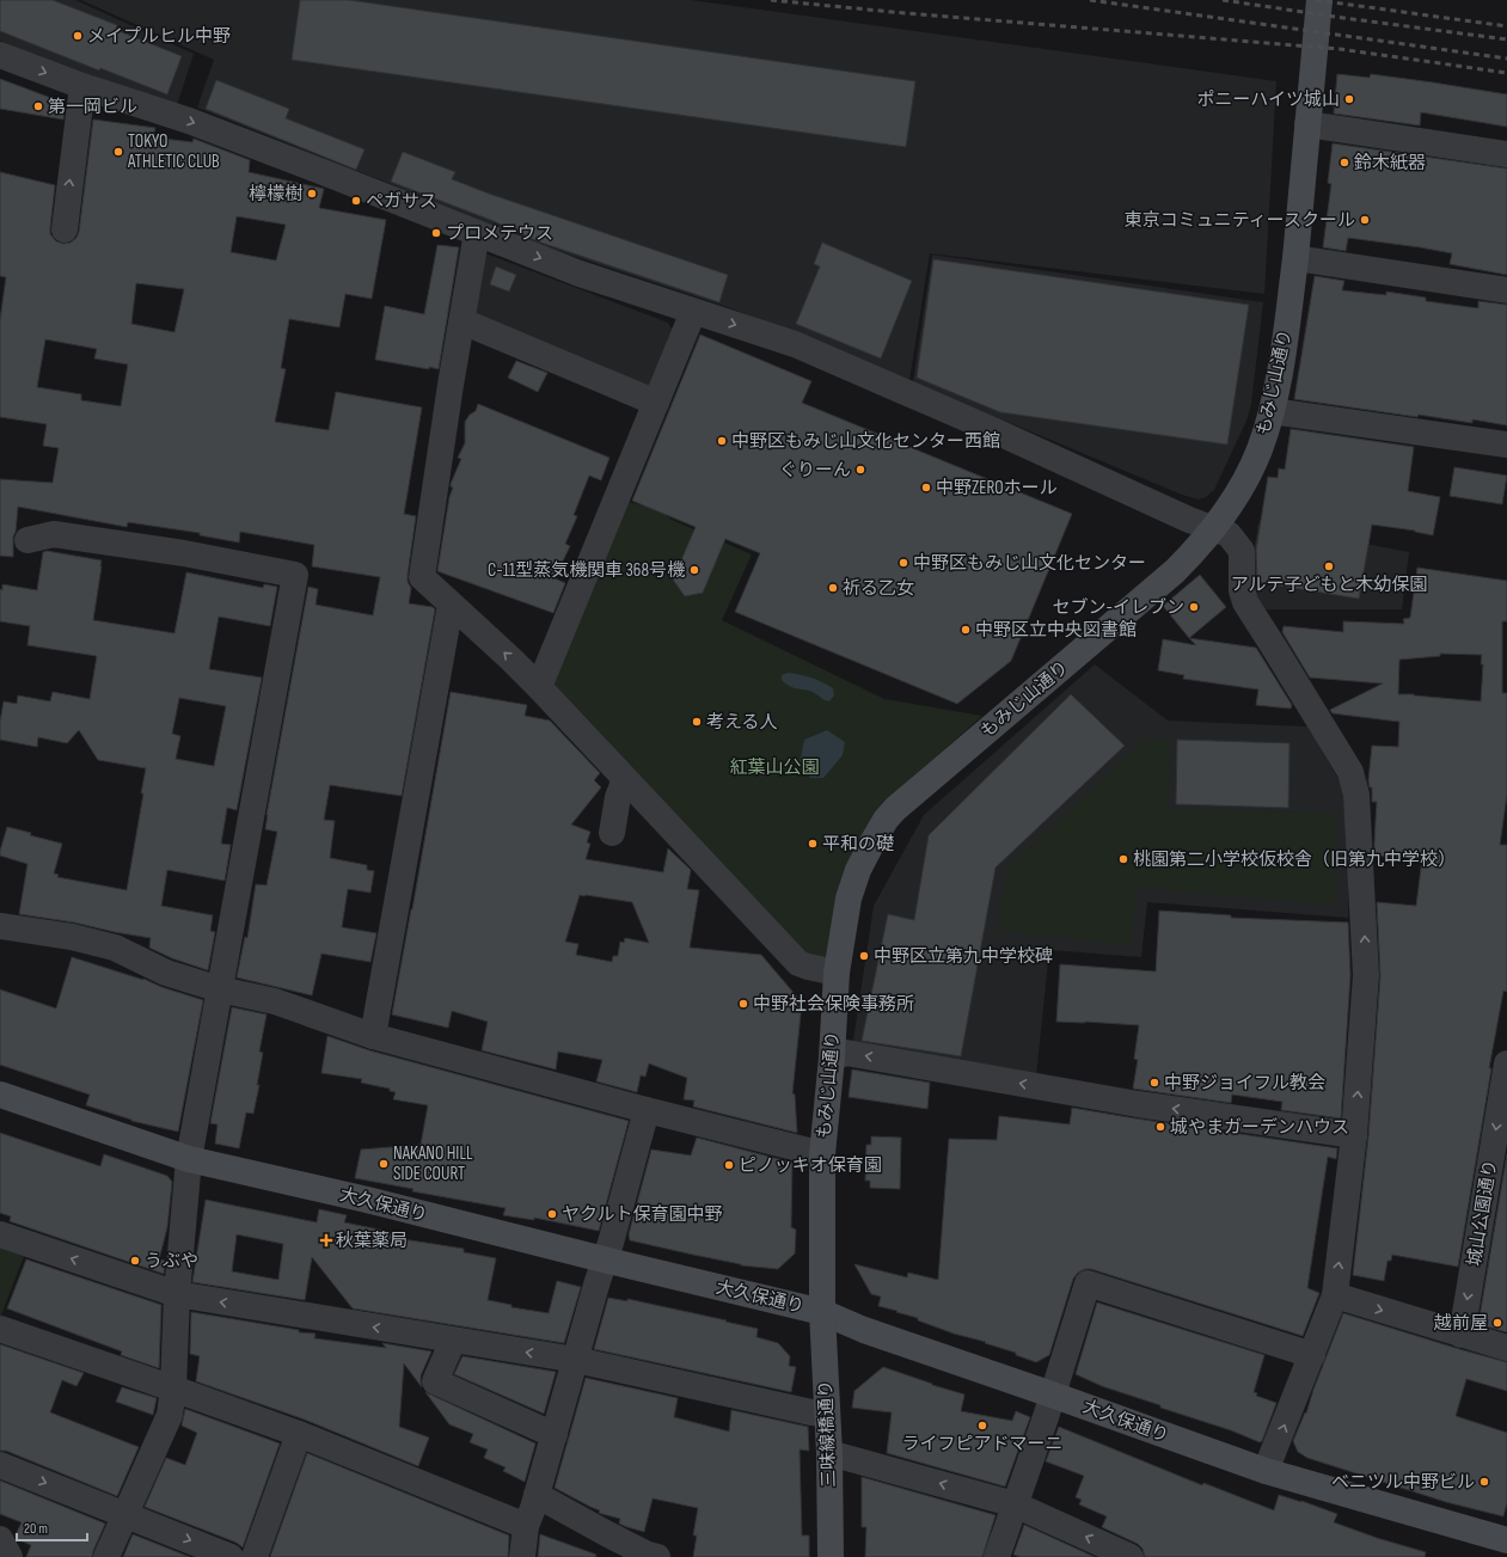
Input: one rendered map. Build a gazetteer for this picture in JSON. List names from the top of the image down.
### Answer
{
  "streets": {
    "street": [
      "もみじ山通り",
      "大久保通り",
      "城山公園通り",
      "三味線橋通り"
    ]
  },
  "crossings": [
    ["もみじ山通り", "大久保通り"],
    ["もみじ山通り", "三味線橋通り"],
    ["大久保通り", "三味線橋通り"]
  ],
  "parks": ["紅葉山公園"],
  "places": {
    "other": [
      "メイプルヒル中野",
      "ポニーハイツ城山",
      "第一岡ビル",
      "TOKYO ATHLETIC CLUB",
      "鈴木紙器",
      "檸檬樹",
      "ペガサス",
      "東京コミュニティースクール",
      "プロメテウス",
      "中野区もみじ山文化センター西館",
      "ぐりーん",
      "中野ZEROホール",
      "中野区もみじ山文化センター",
      "アルテ子どもと木幼保園",
      "C-11型蒸気機関車 368号機",
      "祈る乙女",
      "セブン-イレブン",
      "中野区立中央図書館",
      "考える人",
      "平和の礎",
      "桃園第二小学校仮校舎（旧第九中学校）",
      "中野区立第九中学校碑",
      "中野社会保険事務所",
      "中野ジョイフル教会",
      "城やまガーデンハウス",
      "NAKANO HILL SIDE COURT",
      "ピノッキオ保育園",
      "ヤクルト保育園中野",
      "うぶや",
      "越前屋",
      "ライフピアドマーニ",
      "ベニツル中野ビル"
    ],
    "health": ["秋葉薬局"]
  },
  "scale_bar": "20 m"
}
